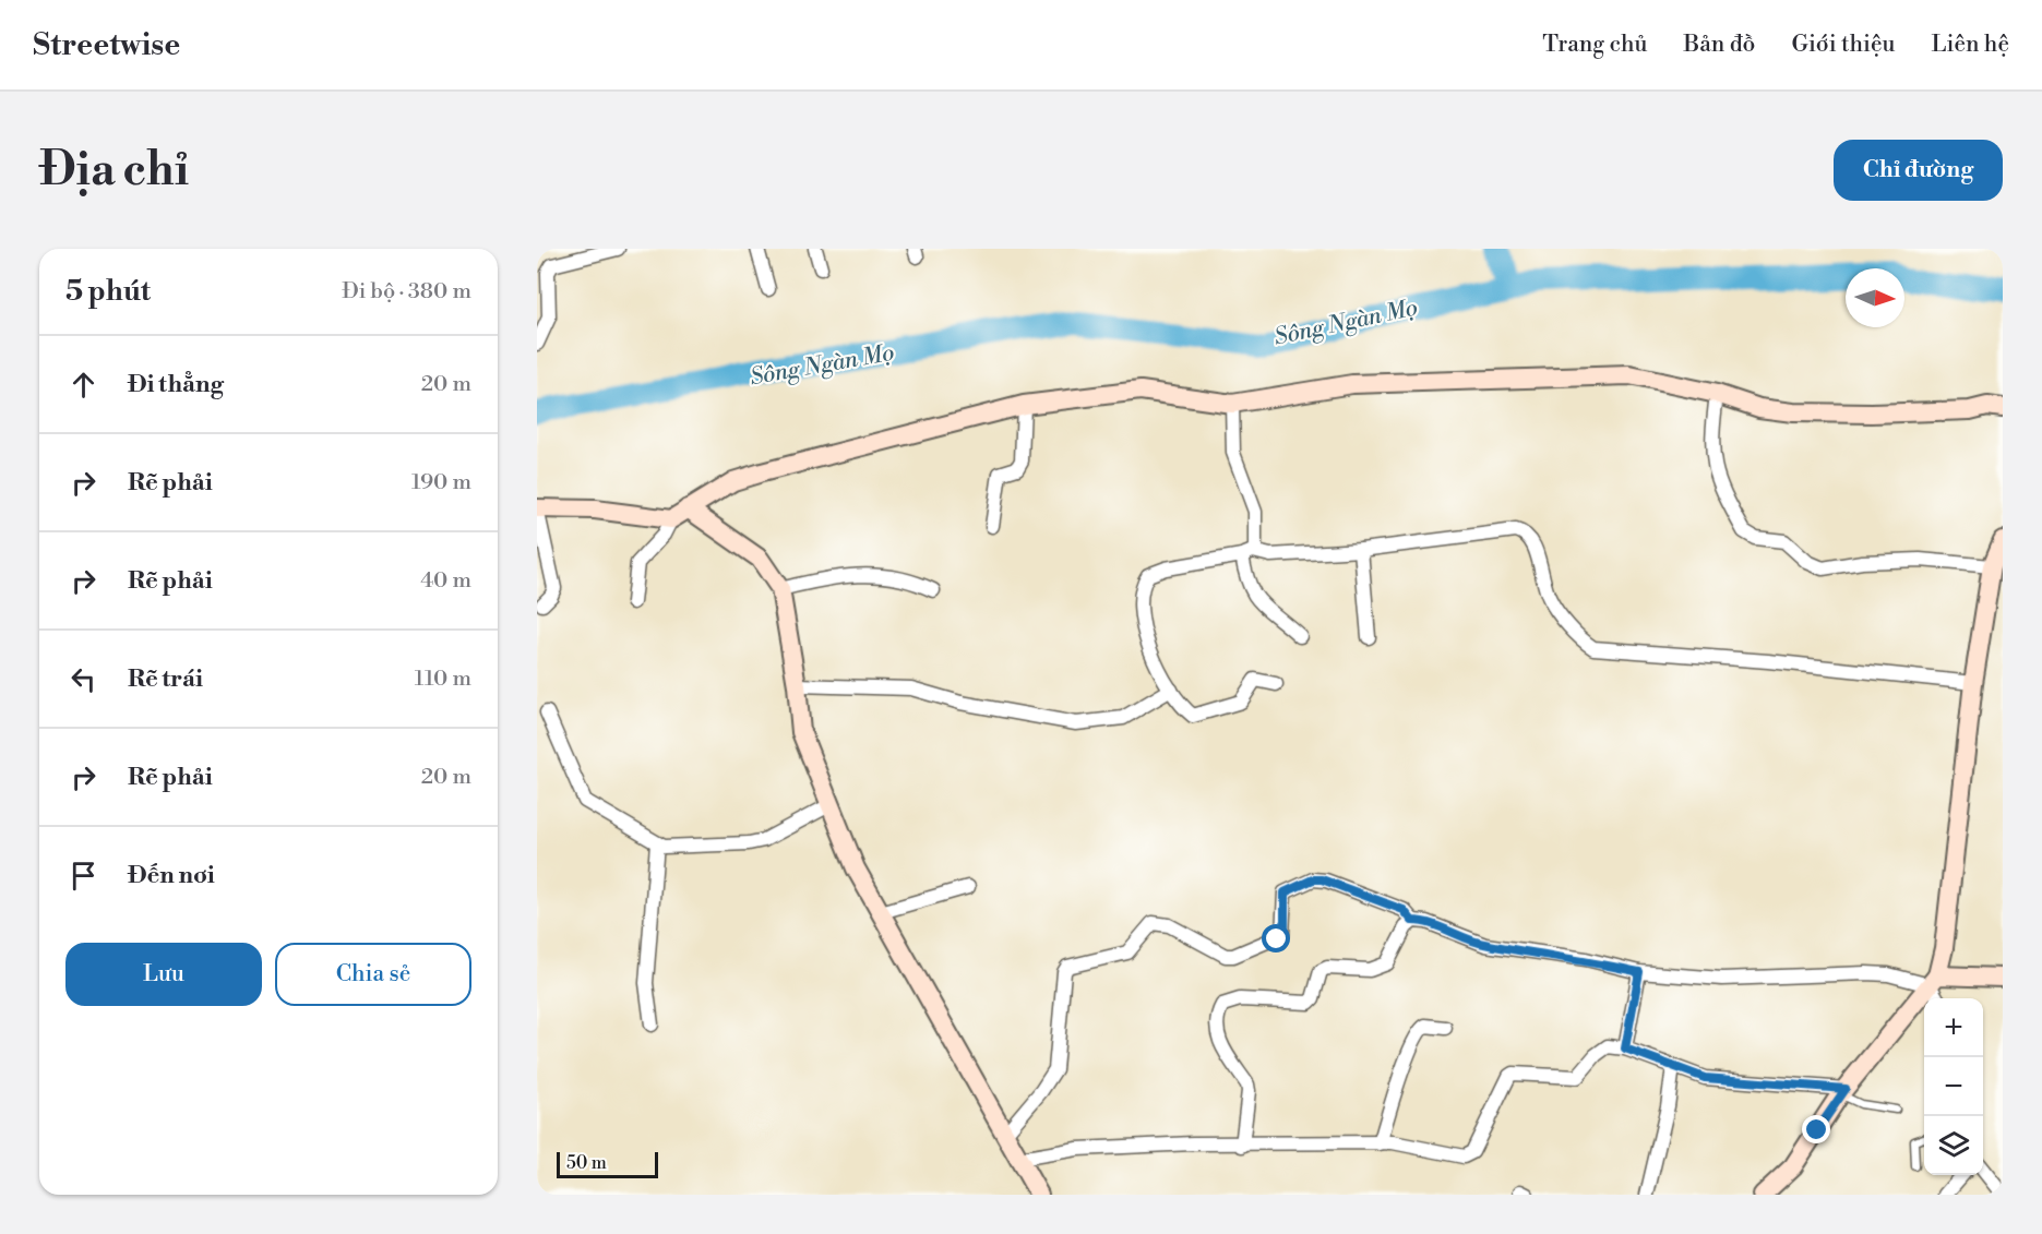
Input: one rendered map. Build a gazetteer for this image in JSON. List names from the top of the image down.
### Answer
{
  "water": ["Sông Ngàn Mọ"],
  "scale_bar": "50 m",
  "north": "right",
  "page": {
    "header": "Streetwise",
    "nav": [
      "Trang chủ",
      "Bản đồ",
      "Giới thiệu",
      "Liên hệ"
    ],
    "buttons": [
      "Chỉ đường",
      ["Lưu", "Chia sẻ"]
    ],
    "title": "Địa chỉ",
    "heading": ["5 phút", "Đi bộ · 380 m"],
    "list": [
      ["Đi thẳng", "20 m"],
      ["Rẽ phải", "190 m"],
      ["Rẽ phải", "40 m"],
      ["Rẽ trái", "110 m"],
      ["Rẽ phải", "20 m"],
      "Đến nơi"
    ],
    "map_buttons": ["+", "−"],
    "scale": "50 m"
  }
}
